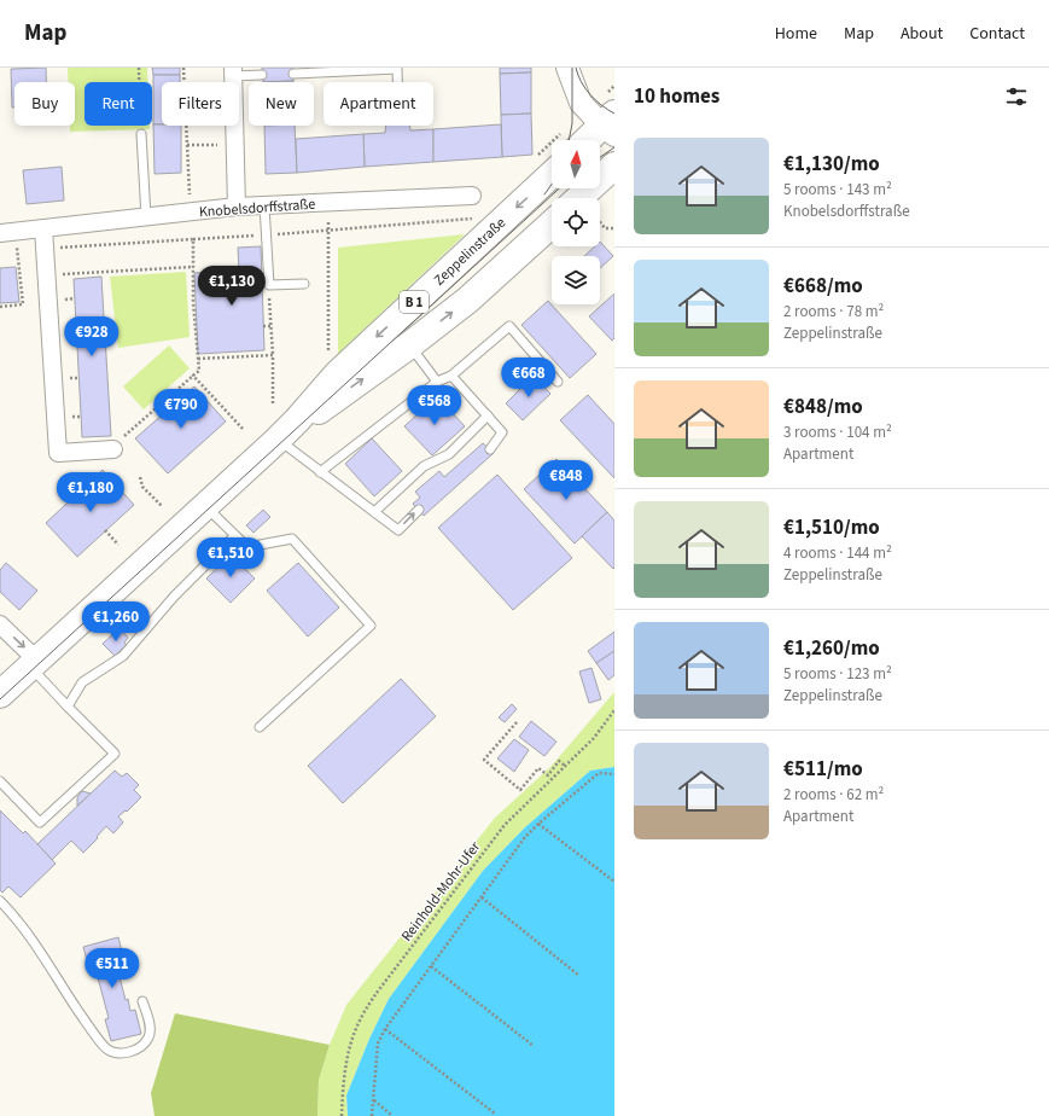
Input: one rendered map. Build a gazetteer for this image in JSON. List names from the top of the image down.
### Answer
{
  "streets": {
    "main road": ["Zeppelinstraße", "B 1"],
    "street": ["Knobelsdorffstraße"],
    "path": ["Reinhold-Mohr-Ufer"]
  },
  "north": "top",
  "page": {
    "header": "Map",
    "nav": [
      "Home",
      "Map",
      "About",
      "Contact"
    ],
    "heading": "10 homes",
    "chip": [
      "Buy",
      "Rent",
      "Filters",
      "New",
      "Apartment"
    ],
    "list": [
      {
        "name": "€1,130/mo",
        "note": "5 rooms · 143 m² · Knobelsdorffstraße"
      },
      {
        "name": "€668/mo",
        "note": "2 rooms · 78 m² · Zeppelinstraße"
      },
      {
        "name": "€848/mo",
        "note": "3 rooms · 104 m² · Apartment"
      },
      {
        "name": "€1,510/mo",
        "note": "4 rooms · 144 m² · Zeppelinstraße"
      },
      {
        "name": "€1,260/mo",
        "note": "5 rooms · 123 m² · Zeppelinstraße"
      },
      {
        "name": "€511/mo",
        "note": "2 rooms · 62 m² · Apartment"
      }
    ],
    "price": [
      "€1,130",
      "€928",
      "€668",
      "€568",
      "€790",
      "€848",
      "€1,180",
      "€1,510",
      "€1,260",
      "€511"
    ]
  }
}
